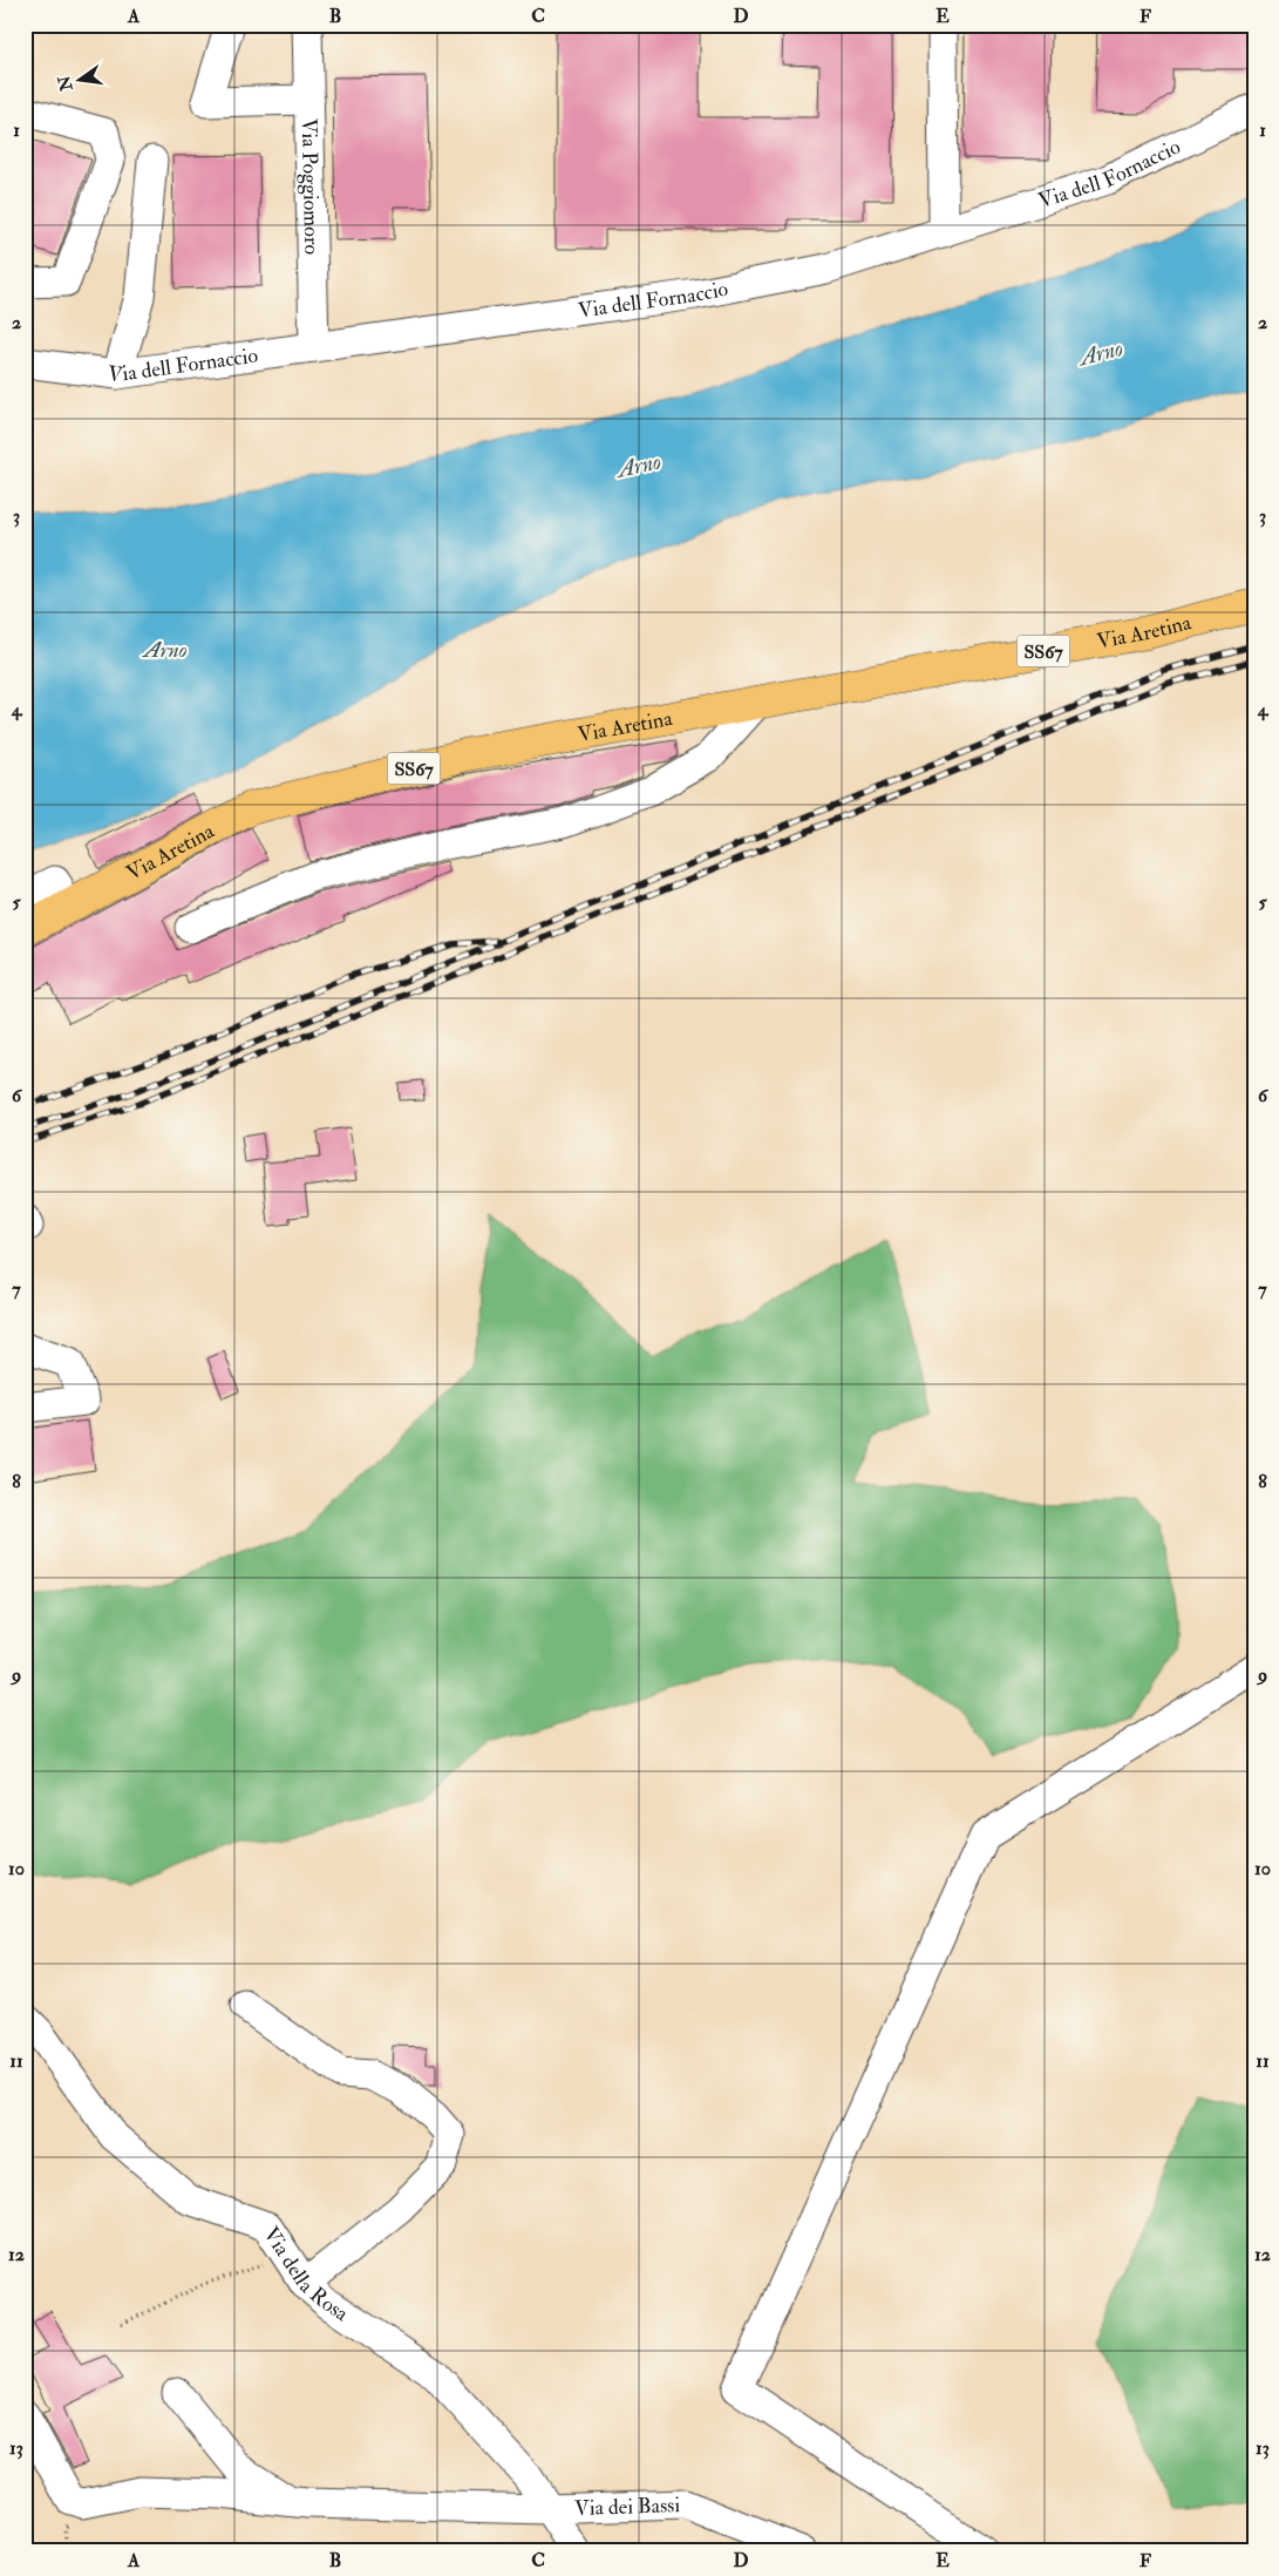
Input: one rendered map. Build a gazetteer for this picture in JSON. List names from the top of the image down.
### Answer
{
  "streets": {
    "main road": ["Via Aretina", "SS67"],
    "street": [
      "Via dell Fornaccio",
      "Via Poggiomoro",
      "Via della Rosa",
      "Via dei Bassi"
    ]
  },
  "crossings": [
    ["Via dell Fornaccio", "Via Poggiomoro"],
    ["Via della Rosa", "Via dei Bassi"]
  ],
  "water": ["Arno"],
  "north": "left",
  "grid": {
    "columns": [
      "A",
      "B",
      "C",
      "D",
      "E",
      "F"
    ],
    "rows": [
      "1",
      "2",
      "3",
      "4",
      "5",
      "6",
      "7",
      "8",
      "9",
      "10",
      "11",
      "12",
      "13"
    ]
  }
}
